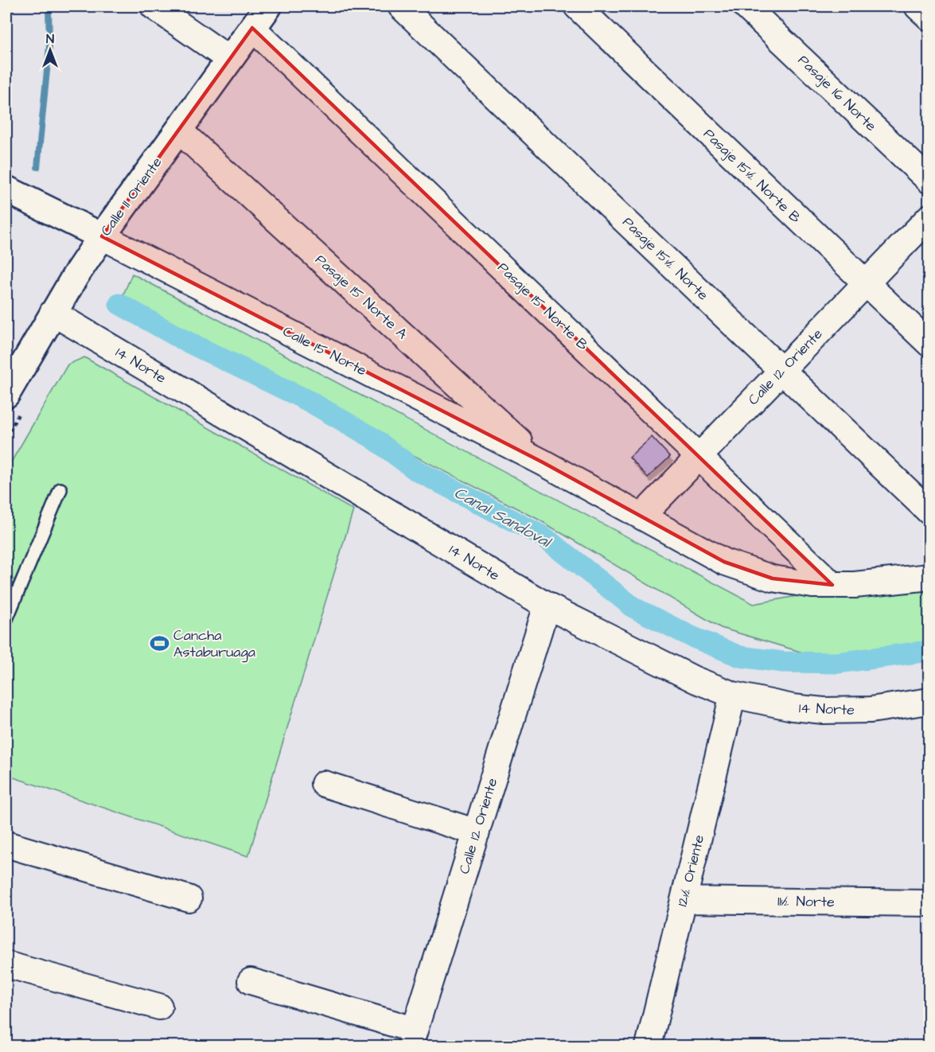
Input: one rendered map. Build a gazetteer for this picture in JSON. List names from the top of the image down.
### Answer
{
  "streets": {
    "main road": ["Calle 11 Oriente", "Calle 15 Norte"],
    "street": [
      "Pasaje 16 Norte",
      "Pasaje 15½ Norte B",
      "Pasaje 15½ Norte",
      "Pasaje 15 Norte A",
      "Pasaje 15 Norte B",
      "14 Norte",
      "Calle 12 Oriente",
      "12½ Oriente",
      "11½ Norte"
    ]
  },
  "crossings": [
    ["Pasaje 15½ Norte B", "Calle 12 Oriente"],
    ["Calle 11 Oriente", "Pasaje 15 Norte A"],
    ["Calle 11 Oriente", "Pasaje 15 Norte B"],
    ["Calle 11 Oriente", "Calle 15 Norte"],
    ["Calle 11 Oriente", "14 Norte"],
    ["Pasaje 15½ Norte", "Calle 12 Oriente"],
    ["Pasaje 15 Norte A", "Calle 15 Norte"],
    ["Pasaje 15 Norte B", "Calle 15 Norte"],
    ["Pasaje 15 Norte B", "Calle 12 Oriente"],
    ["Calle 15 Norte", "Calle 12 Oriente"],
    ["14 Norte", "Calle 12 Oriente"],
    ["14 Norte", "12½ Oriente"],
    ["12½ Oriente", "11½ Norte"]
  ],
  "water": ["Canal Sandoval"],
  "places": {
    "sports": ["Cancha Astaburuaga"]
  },
  "north": "top"
}
